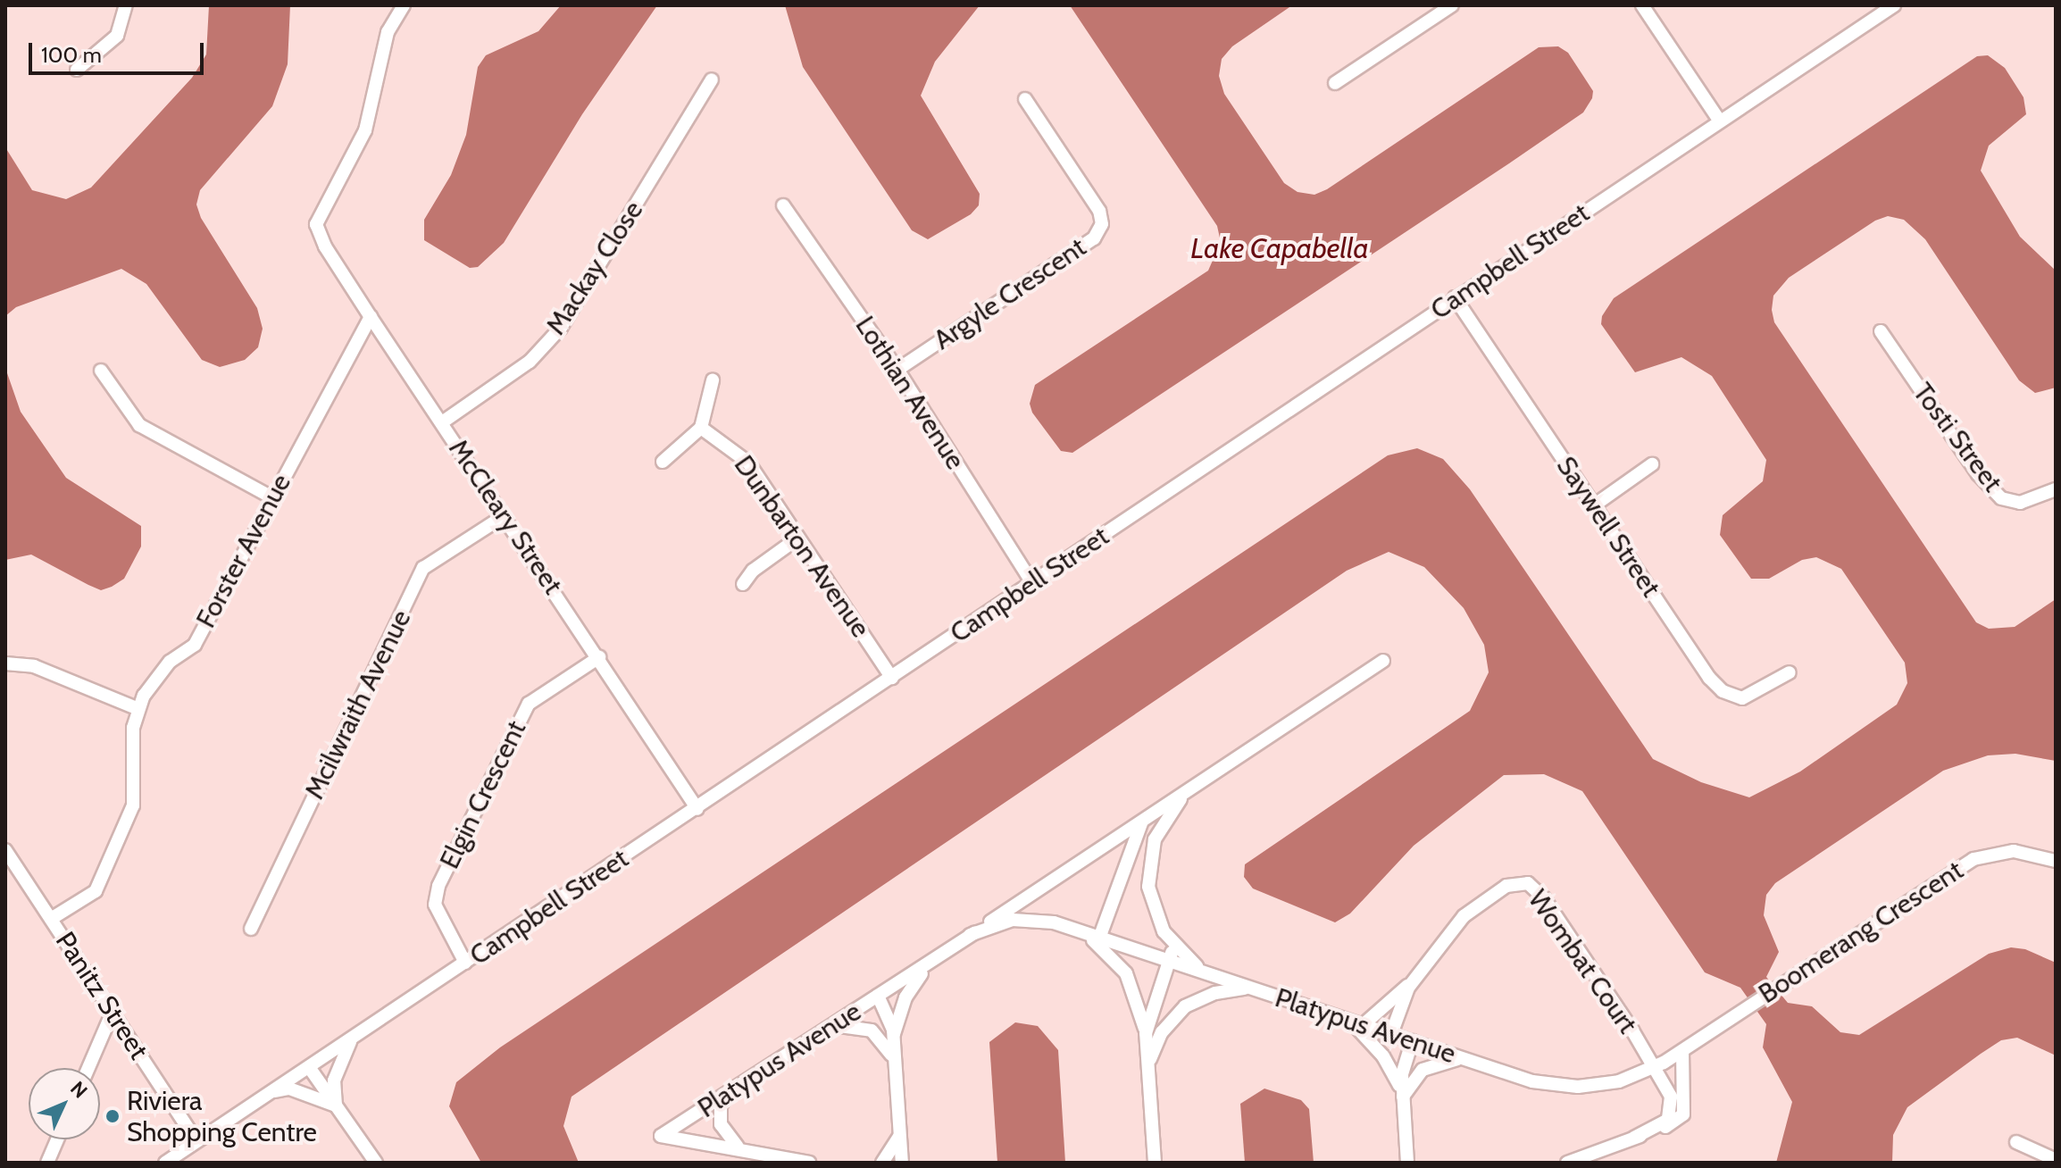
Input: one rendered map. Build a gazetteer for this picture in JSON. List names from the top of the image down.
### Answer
{
  "streets": {
    "street": [
      "Campbell Street",
      "Mackay Close",
      "Argyle Crescent",
      "Lothian Avenue",
      "Tosti Street",
      "McCleary Street",
      "Saywell Street",
      "Dunbarton Avenue",
      "Forster Avenue",
      "Mcilwraith Avenue",
      "Elgin Crescent",
      "Boomerang Crescent",
      "Wombat Court",
      "Panitz Street",
      "Platypus Avenue"
    ]
  },
  "crossings": [
    ["Campbell Street", "Lothian Avenue"],
    ["Campbell Street", "McCleary Street"],
    ["Campbell Street", "Saywell Street"],
    ["Campbell Street", "Dunbarton Avenue"],
    ["Campbell Street", "Elgin Crescent"],
    ["Campbell Street", "Panitz Street"],
    ["Mackay Close", "McCleary Street"],
    ["Argyle Crescent", "Lothian Avenue"],
    ["McCleary Street", "Forster Avenue"],
    ["McCleary Street", "Mcilwraith Avenue"],
    ["McCleary Street", "Elgin Crescent"],
    ["Forster Avenue", "Panitz Street"],
    ["Boomerang Crescent", "Platypus Avenue"],
    ["Wombat Court", "Platypus Avenue"]
  ],
  "water": ["Lake Capabella"],
  "places": ["Riviera Shopping Centre"],
  "scale_bar": "100 m",
  "north": "top right"
}
